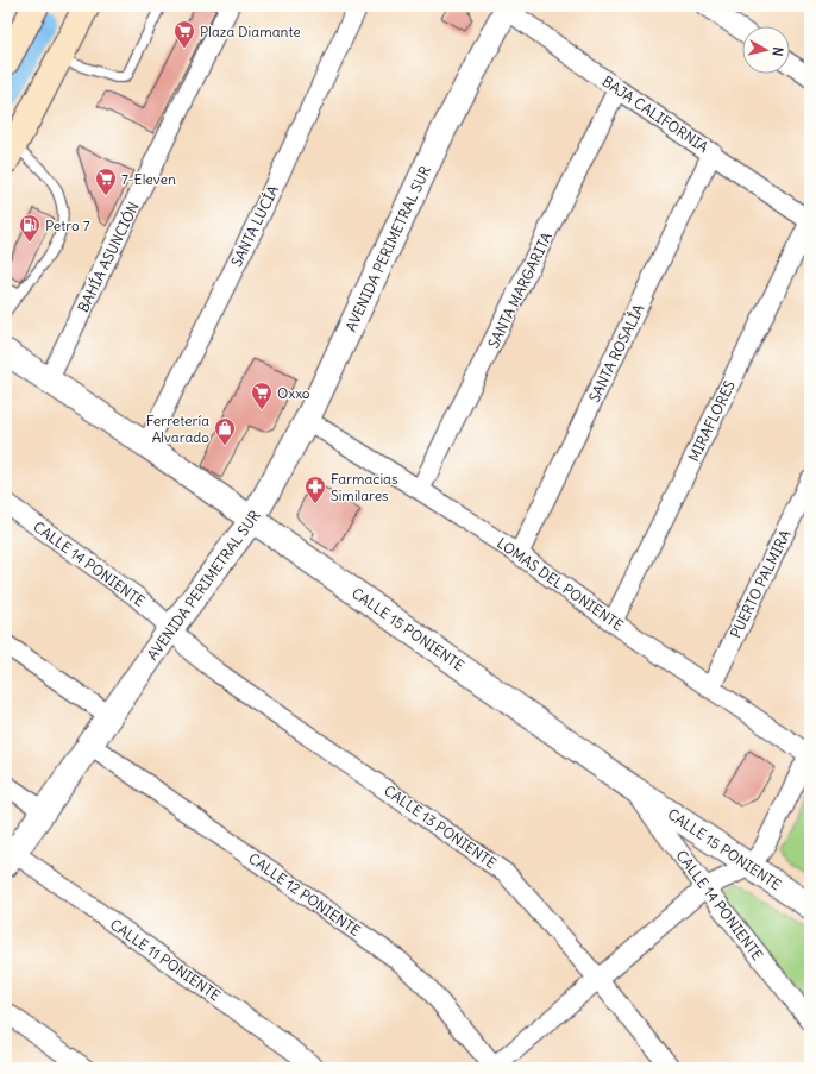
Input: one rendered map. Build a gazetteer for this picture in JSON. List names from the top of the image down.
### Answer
{
  "streets": {
    "street": [
      "BAJA CALIFORNIA",
      "SANTA LUCÍA",
      "AVENIDA PERIMETRAL SUR",
      "BAHÍA ASUNCIÓN",
      "SANTA MARGARITA",
      "SANTA ROSALÍA",
      "MIRAFLORES",
      "CALLE 14 PONIENTE",
      "LOMAS DEL PONIENTE",
      "PUERTO PALMIRA",
      "CALLE 15 PONIENTE",
      "CALLE 13 PONIENTE",
      "CALLE 12 PONIENTE",
      "CALLE 11 PONIENTE"
    ]
  },
  "crossings": [
    ["BAJA CALIFORNIA", "AVENIDA PERIMETRAL SUR"],
    ["BAJA CALIFORNIA", "SANTA MARGARITA"],
    ["BAJA CALIFORNIA", "SANTA ROSALÍA"],
    ["BAJA CALIFORNIA", "MIRAFLORES"],
    ["SANTA LUCÍA", "CALLE 15 PONIENTE"],
    ["AVENIDA PERIMETRAL SUR", "CALLE 14 PONIENTE"],
    ["AVENIDA PERIMETRAL SUR", "LOMAS DEL PONIENTE"],
    ["AVENIDA PERIMETRAL SUR", "CALLE 15 PONIENTE"],
    ["AVENIDA PERIMETRAL SUR", "CALLE 13 PONIENTE"],
    ["AVENIDA PERIMETRAL SUR", "CALLE 12 PONIENTE"],
    ["AVENIDA PERIMETRAL SUR", "CALLE 11 PONIENTE"],
    ["BAHÍA ASUNCIÓN", "CALLE 15 PONIENTE"],
    ["SANTA MARGARITA", "LOMAS DEL PONIENTE"],
    ["SANTA ROSALÍA", "LOMAS DEL PONIENTE"],
    ["MIRAFLORES", "LOMAS DEL PONIENTE"],
    ["CALLE 14 PONIENTE", "CALLE 15 PONIENTE"],
    ["CALLE 14 PONIENTE", "CALLE 13 PONIENTE"],
    ["LOMAS DEL PONIENTE", "PUERTO PALMIRA"]
  ],
  "places": {
    "supermarket": ["Plaza Diamante", "7-Eleven", "Oxxo"],
    "fuel station": ["Petro 7"],
    "shop": ["Ferretería Alvarado"],
    "pharmacy": ["Farmacias Similares"]
  },
  "north": "right"
}
